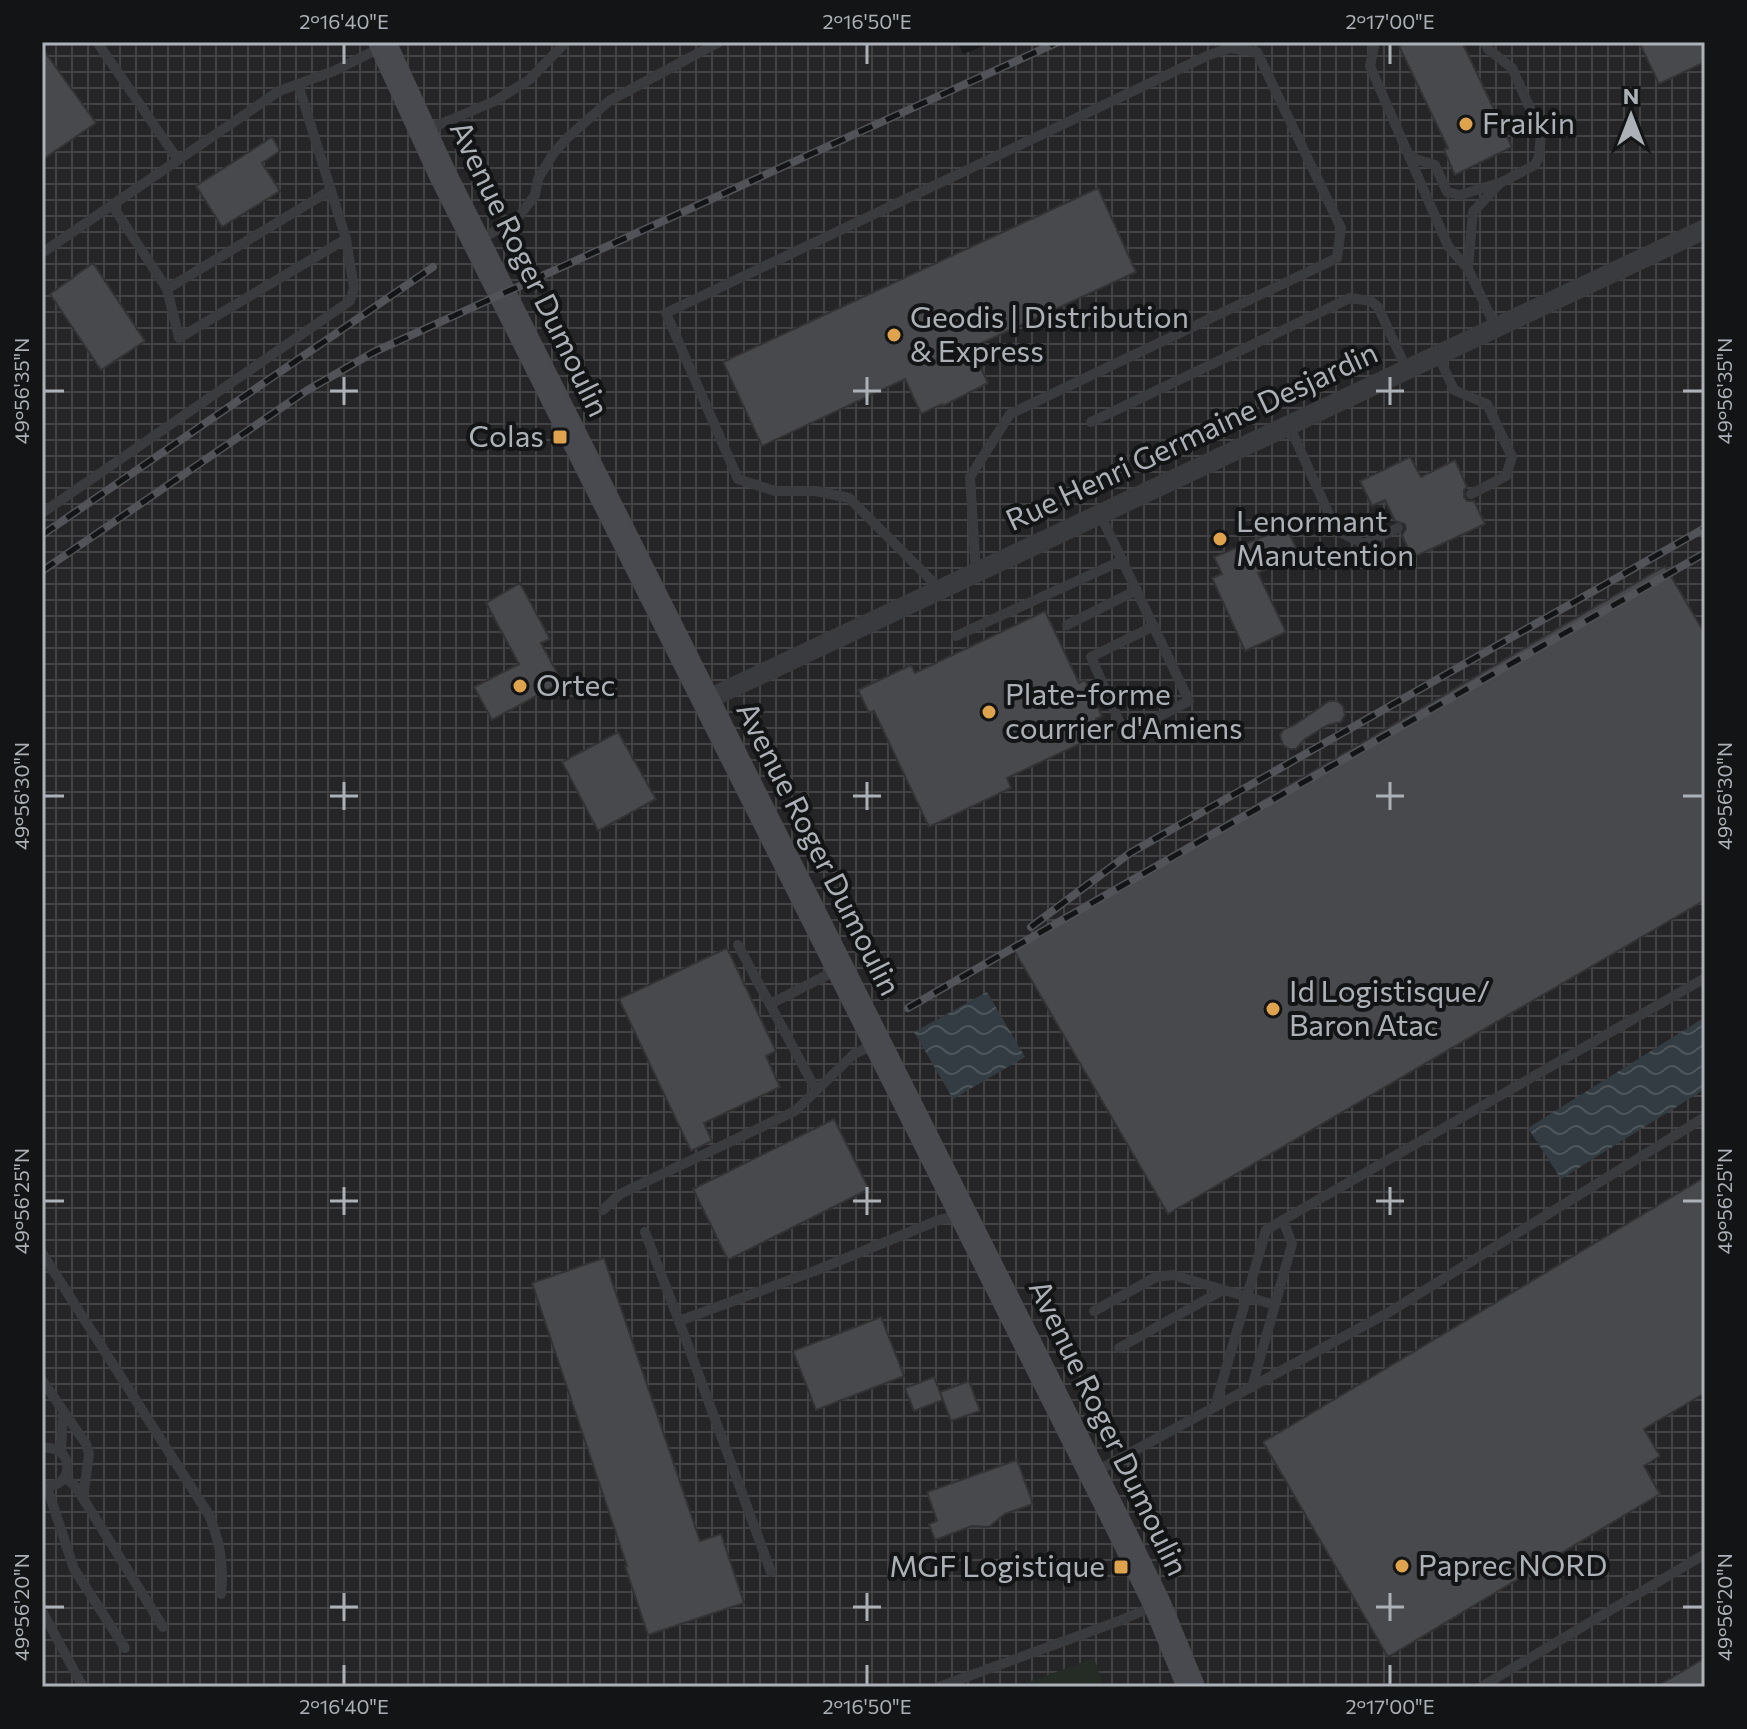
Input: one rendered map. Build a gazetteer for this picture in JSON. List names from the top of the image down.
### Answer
{
  "streets": {
    "main road": ["Avenue Roger Dumoulin"],
    "street": ["Rue Henri Germaine Desjardin"]
  },
  "crossings": [
    ["Avenue Roger Dumoulin", "Rue Henri Germaine Desjardin"]
  ],
  "places": {
    "other": [
      "Fraikin",
      "Geodis | Distribution & Express",
      "Lenormant Manutention",
      "Ortec",
      "Plate-forme courrier d'Amiens",
      "Id Logistisque/ Baron Atac",
      "Paprec NORD"
    ],
    "transit": ["Colas", "MGF Logistique"]
  },
  "north": "top",
  "coordinates": [
    "2°16'40\"E",
    "2°16'50\"E",
    "2°17'00\"E",
    "49°56'35\"N",
    "49°56'30\"N",
    "49°56'25\"N",
    "49°56'20\"N"
  ]
}
